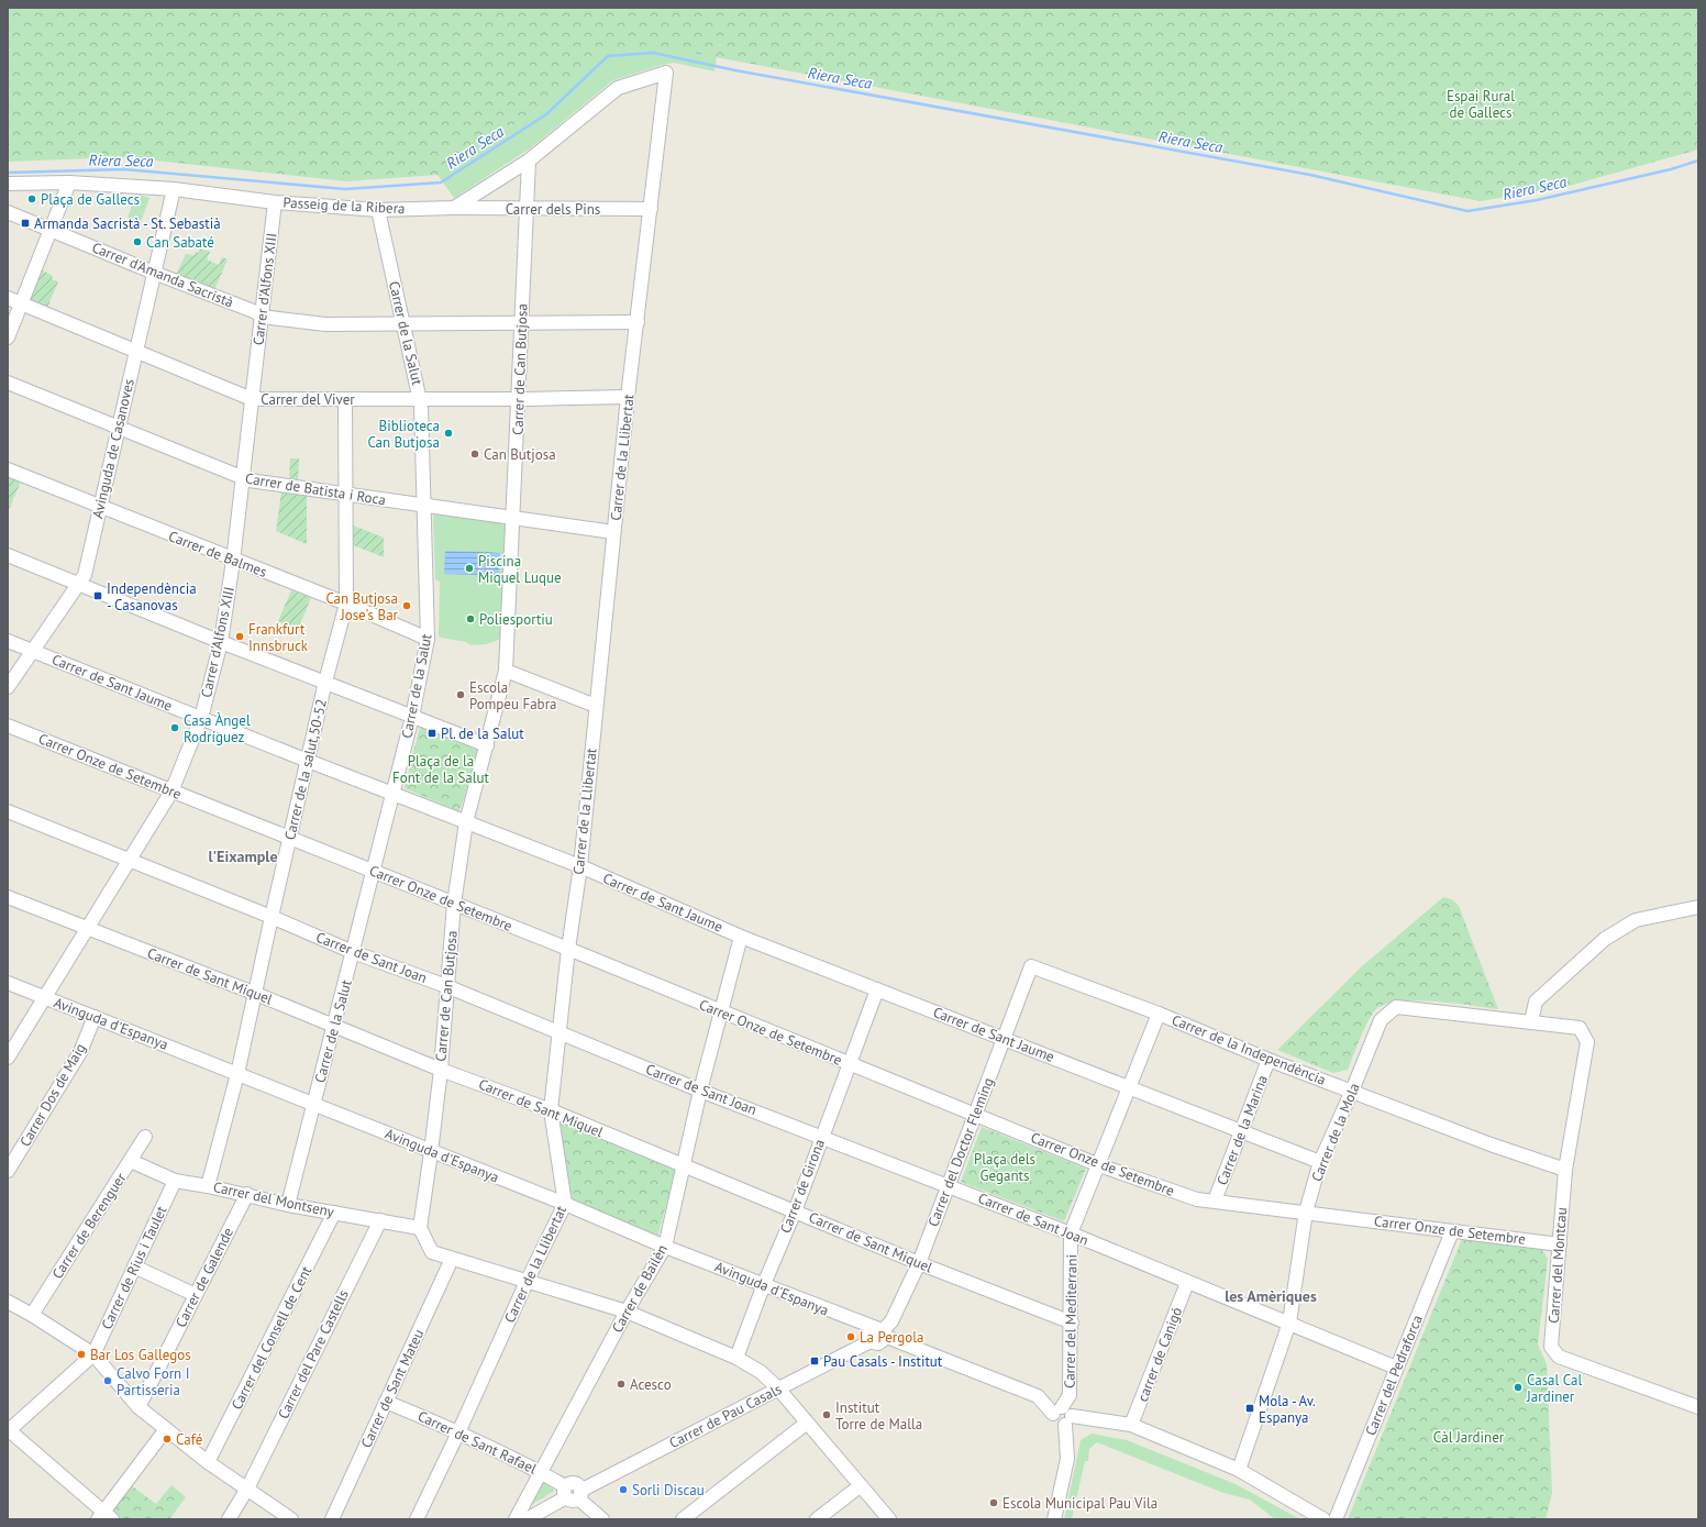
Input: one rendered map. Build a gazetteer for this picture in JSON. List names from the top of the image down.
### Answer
{
  "streets": {
    "street": [
      "Passeig de la Ribera",
      "Carrer dels Pins",
      "Carrer d'Amanda Sacristà",
      "Carrer d'Alfons XIII",
      "Carrer de la Salut",
      "Carrer de Can Butjosa",
      "Carrer del Viver",
      "Avinguda de Casanoves",
      "Carrer de la Llibertat",
      "Carrer de Batista i Roca",
      "Carrer de Balmes",
      "Carrer de Sant Jaume",
      "Carrer Onze de Setembre",
      "Carrer de la salut,50-52",
      "Carrer de Sant Joan",
      "Carrer de Sant Miquel",
      "Avinguda d'Espanya",
      "Carrer de la Independència",
      "Carrer Dos de Maig",
      "Carrer de la Marina",
      "Carrer de la Mola",
      "Carrer del Doctor Fleming",
      "Carrer de Girona",
      "Carrer del Montseny",
      "Carrer de Berenguer",
      "Carrer del Montcau",
      "Carrer de Rius i Taulet",
      "Carrer de Galende",
      "Carrer de Bailèn",
      "Carrer del Mediterrani",
      "Carrer del Consell de Cent",
      "Carrer del Pare Castells",
      "carrer de Canigó",
      "Carrer del Pedraforca",
      "Carrer de Sant Mateu",
      "Carrer de Pau Casals",
      "Carrer de Sant Rafael"
    ]
  },
  "crossings": [
    ["Passeig de la Ribera", "Carrer dels Pins"],
    ["Passeig de la Ribera", "Carrer d'Alfons XIII"],
    ["Passeig de la Ribera", "Carrer de la Salut"],
    ["Passeig de la Ribera", "Avinguda de Casanoves"],
    ["Carrer dels Pins", "Carrer de Can Butjosa"],
    ["Carrer dels Pins", "Carrer de la Llibertat"],
    ["Carrer d'Amanda Sacristà", "Carrer d'Alfons XIII"],
    ["Carrer d'Amanda Sacristà", "Carrer de la Salut"],
    ["Carrer d'Amanda Sacristà", "Carrer de Can Butjosa"],
    ["Carrer d'Amanda Sacristà", "Avinguda de Casanoves"],
    ["Carrer d'Amanda Sacristà", "Carrer de la Llibertat"],
    ["Carrer d'Alfons XIII", "Carrer del Viver"],
    ["Carrer d'Alfons XIII", "Carrer de Batista i Roca"],
    ["Carrer d'Alfons XIII", "Carrer de Balmes"],
    ["Carrer d'Alfons XIII", "Carrer de Sant Jaume"],
    ["Carrer d'Alfons XIII", "Carrer Onze de Setembre"],
    ["Carrer d'Alfons XIII", "Carrer de Sant Joan"],
    ["Carrer d'Alfons XIII", "Carrer de Sant Miquel"],
    ["Carrer d'Alfons XIII", "Avinguda d'Espanya"],
    ["Carrer de la Salut", "Carrer del Viver"],
    ["Carrer de la Salut", "Carrer de Batista i Roca"],
    ["Carrer de la Salut", "Carrer de Balmes"],
    ["Carrer de la Salut", "Carrer de Sant Jaume"],
    ["Carrer de la Salut", "Carrer Onze de Setembre"],
    ["Carrer de la Salut", "Carrer de Sant Joan"],
    ["Carrer de la Salut", "Carrer de Sant Miquel"],
    ["Carrer de la Salut", "Avinguda d'Espanya"],
    ["Carrer de la Salut", "Carrer del Montseny"],
    ["Carrer de Can Butjosa", "Carrer del Viver"],
    ["Carrer de Can Butjosa", "Carrer de la Llibertat"],
    ["Carrer de Can Butjosa", "Carrer de Batista i Roca"],
    ["Carrer de Can Butjosa", "Carrer de Sant Jaume"],
    ["Carrer de Can Butjosa", "Carrer Onze de Setembre"],
    ["Carrer de Can Butjosa", "Carrer de Sant Joan"],
    ["Carrer de Can Butjosa", "Carrer de Sant Miquel"],
    ["Carrer de Can Butjosa", "Avinguda d'Espanya"],
    ["Carrer de Can Butjosa", "Carrer del Montseny"],
    ["Carrer del Viver", "Avinguda de Casanoves"],
    ["Carrer del Viver", "Carrer de la Llibertat"],
    ["Carrer del Viver", "Carrer de la salut,50-52"],
    ["Avinguda de Casanoves", "Carrer de Batista i Roca"],
    ["Avinguda de Casanoves", "Carrer de Balmes"],
    ["Avinguda de Casanoves", "Carrer de Sant Jaume"],
    ["Carrer de la Llibertat", "Carrer de Batista i Roca"],
    ["Carrer de la Llibertat", "Carrer de Sant Jaume"],
    ["Carrer de la Llibertat", "Carrer Onze de Setembre"],
    ["Carrer de la Llibertat", "Carrer de Sant Joan"],
    ["Carrer de la Llibertat", "Carrer de Sant Miquel"],
    ["Carrer de la Llibertat", "Avinguda d'Espanya"],
    ["Carrer de la Llibertat", "Carrer de Sant Rafael"],
    ["Carrer de Batista i Roca", "Carrer de la salut,50-52"],
    ["Carrer de Balmes", "Carrer de la salut,50-52"],
    ["Carrer de Sant Jaume", "Carrer de la salut,50-52"],
    ["Carrer de Sant Jaume", "Carrer de la Marina"],
    ["Carrer de Sant Jaume", "Carrer de la Mola"],
    ["Carrer de Sant Jaume", "Carrer del Doctor Fleming"],
    ["Carrer de Sant Jaume", "Carrer de Girona"],
    ["Carrer de Sant Jaume", "Carrer de Bailèn"],
    ["Carrer de Sant Jaume", "Carrer del Mediterrani"],
    ["Carrer Onze de Setembre", "Carrer de la salut,50-52"],
    ["Carrer Onze de Setembre", "Carrer de la Marina"],
    ["Carrer Onze de Setembre", "Carrer de la Mola"],
    ["Carrer Onze de Setembre", "Carrer del Doctor Fleming"],
    ["Carrer Onze de Setembre", "Carrer de Girona"],
    ["Carrer Onze de Setembre", "Carrer del Montcau"],
    ["Carrer Onze de Setembre", "Carrer de Bailèn"],
    ["Carrer Onze de Setembre", "Carrer del Mediterrani"],
    ["Carrer Onze de Setembre", "Carrer del Pedraforca"],
    ["Carrer de la salut,50-52", "Carrer de Sant Joan"],
    ["Carrer de la salut,50-52", "Carrer de Sant Miquel"],
    ["Carrer de la salut,50-52", "Avinguda d'Espanya"],
    ["Carrer de la salut,50-52", "Carrer del Montseny"],
    ["Carrer de Sant Joan", "Carrer de la Mola"],
    ["Carrer de Sant Joan", "Carrer del Doctor Fleming"],
    ["Carrer de Sant Joan", "Carrer de Girona"],
    ["Carrer de Sant Joan", "Carrer de Bailèn"],
    ["Carrer de Sant Joan", "Carrer del Mediterrani"],
    ["Carrer de Sant Joan", "carrer de Canigó"],
    ["Carrer de Sant Joan", "Carrer del Pedraforca"],
    ["Carrer de Sant Miquel", "Carrer del Doctor Fleming"],
    ["Carrer de Sant Miquel", "Carrer de Girona"],
    ["Carrer de Sant Miquel", "Carrer de Bailèn"],
    ["Carrer de Sant Miquel", "Carrer del Mediterrani"],
    ["Avinguda d'Espanya", "Carrer Dos de Maig"],
    ["Avinguda d'Espanya", "Carrer del Doctor Fleming"],
    ["Avinguda d'Espanya", "Carrer de Girona"],
    ["Avinguda d'Espanya", "Carrer de Bailèn"],
    ["Avinguda d'Espanya", "Carrer del Mediterrani"],
    ["Avinguda d'Espanya", "Carrer de Pau Casals"],
    ["Carrer de la Independència", "Carrer de la Marina"],
    ["Carrer de la Independència", "Carrer de la Mola"],
    ["Carrer de la Independència", "Carrer del Doctor Fleming"],
    ["Carrer de la Independència", "Carrer del Montcau"],
    ["Carrer de la Independència", "Carrer del Mediterrani"],
    ["Carrer de la Mola", "Carrer del Montcau"],
    ["Carrer del Doctor Fleming", "Carrer de Pau Casals"],
    ["Carrer del Montseny", "Carrer de Berenguer"],
    ["Carrer del Montseny", "Carrer de Rius i Taulet"],
    ["Carrer del Montseny", "Carrer de Galende"],
    ["Carrer del Montseny", "Carrer del Consell de Cent"],
    ["Carrer del Montseny", "Carrer del Pare Castells"],
    ["Carrer de Bailèn", "Carrer de Sant Rafael"],
    ["Carrer de Sant Mateu", "Carrer de Sant Rafael"],
    ["Carrer de Pau Casals", "Carrer de Sant Rafael"]
  ],
  "districts": ["l'Eixample", "les Amèriques"],
  "water": ["Riera Seca"],
  "parks": [
    "Espai Rural de Gallecs",
    "Plaça de la Font de la Salut",
    "Plaça dels Gegants",
    "Càl Jardiner"
  ],
  "places": {
    "other": [
      "Plaça de Gallecs",
      "Can Sabaté",
      "Biblioteca Can Butjosa",
      "Can Butjosa",
      "Piscina Miquel Luque",
      "Can Butjosa Jose's Bar",
      "Poliesportiu",
      "Frankfurt Innsbruck",
      "Escola Pompeu Fabra",
      "Casa Àngel Rodríguez",
      "La Pergola",
      "Bar Los Gallegos",
      "Calvo Forn I Partisseria",
      "Acesco",
      "Casal Cal Jardiner",
      "Institut Torre de Malla",
      "Café",
      "Sorli Discau",
      "Escola Municipal Pau Vila"
    ],
    "transit": [
      "Armanda Sacristà - St. Sebastià",
      "Independència - Casanovas",
      "Pl. de la Salut",
      "Pau Casals - Institut",
      "Mola - Av. Espanya"
    ]
  }
}
